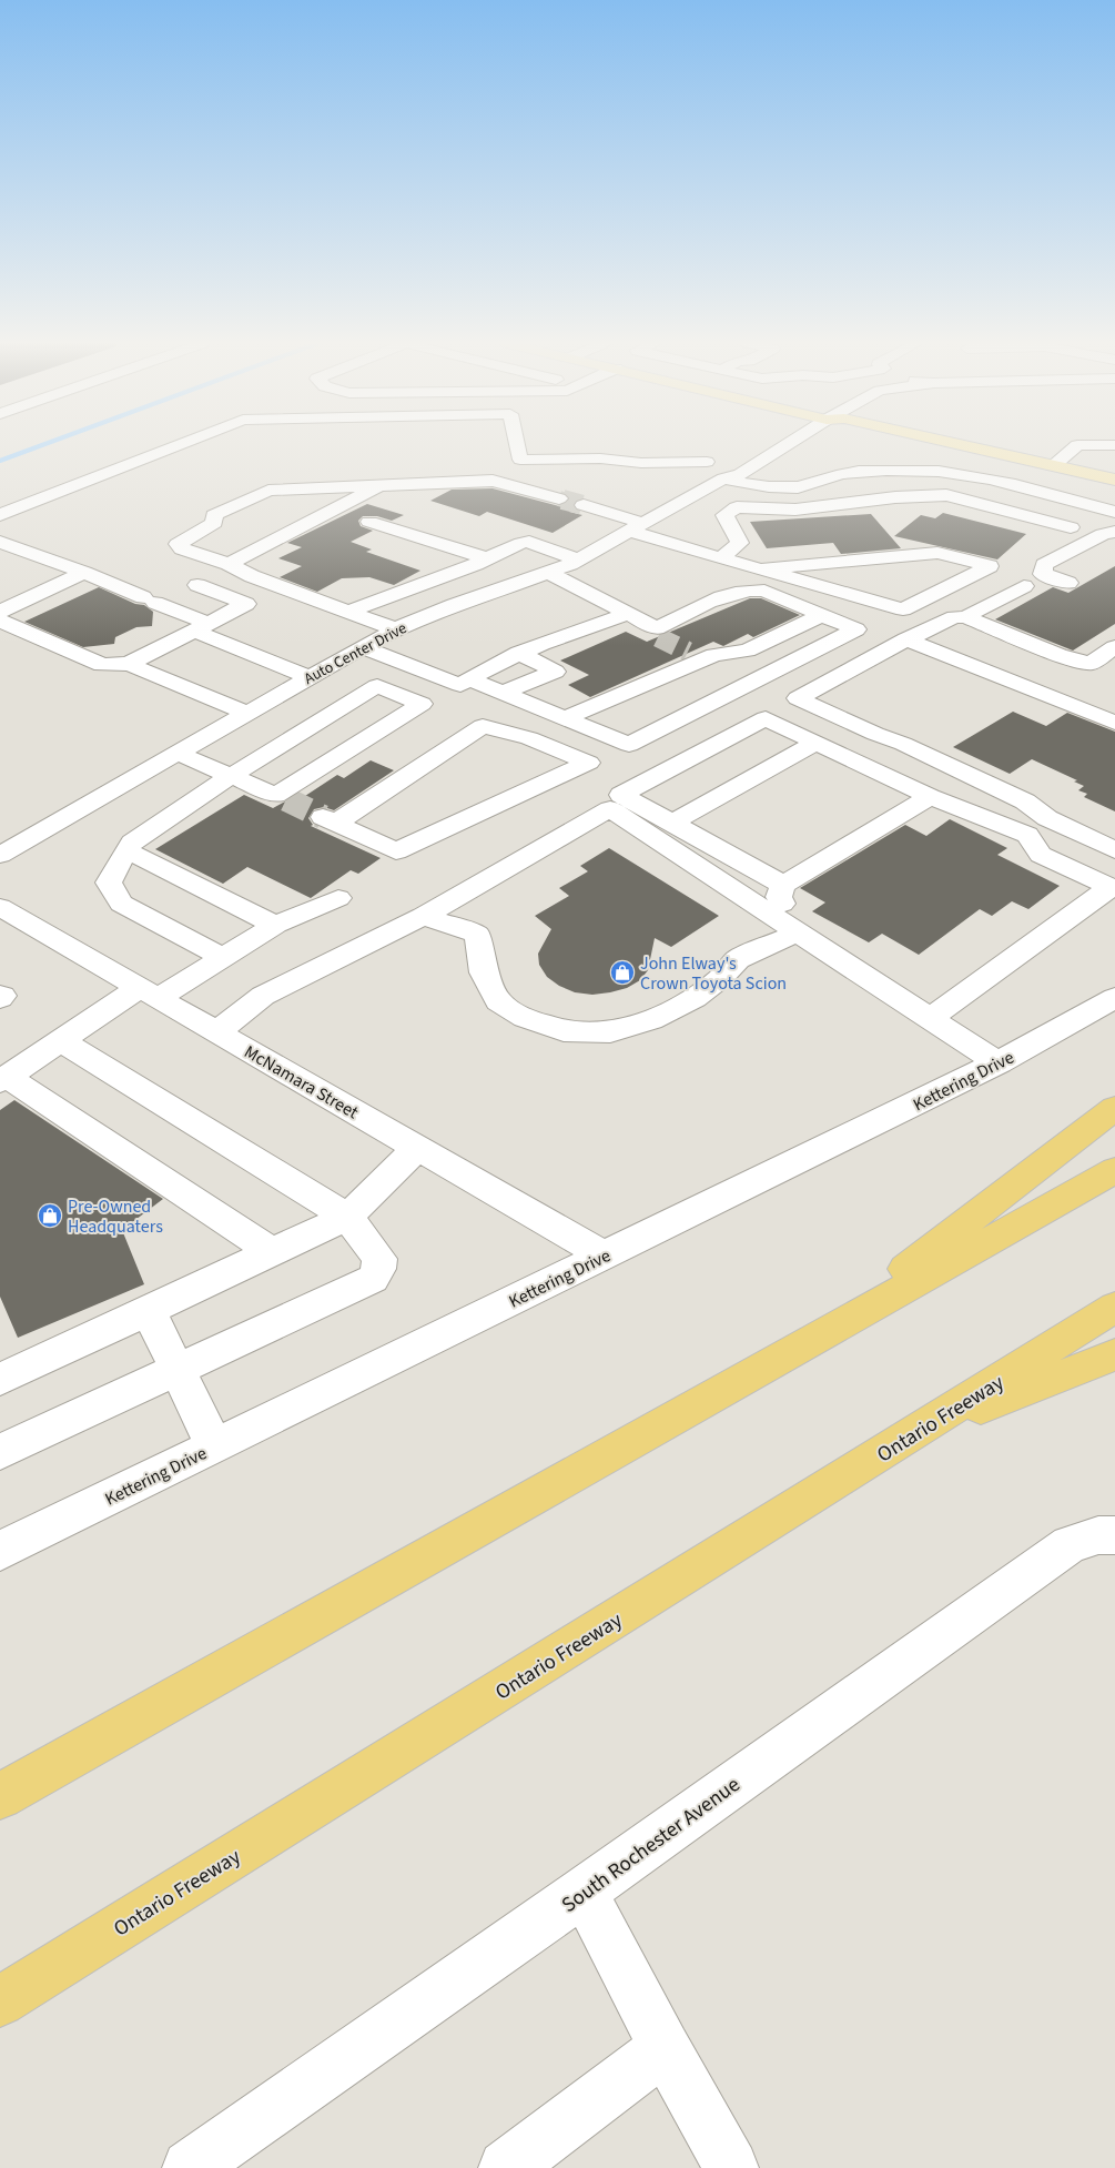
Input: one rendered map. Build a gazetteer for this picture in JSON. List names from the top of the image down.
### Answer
{
  "streets": {
    "highway": ["Ontario Freeway"],
    "street": [
      "Auto Center Drive",
      "Kettering Drive",
      "McNamara Street",
      "South Rochester Avenue"
    ]
  },
  "crossings": [
    ["Kettering Drive", "McNamara Street"]
  ],
  "places": {
    "shop": ["John Elway's Crown Toyota Scion", "Pre-Owned Headquaters"]
  }
}
